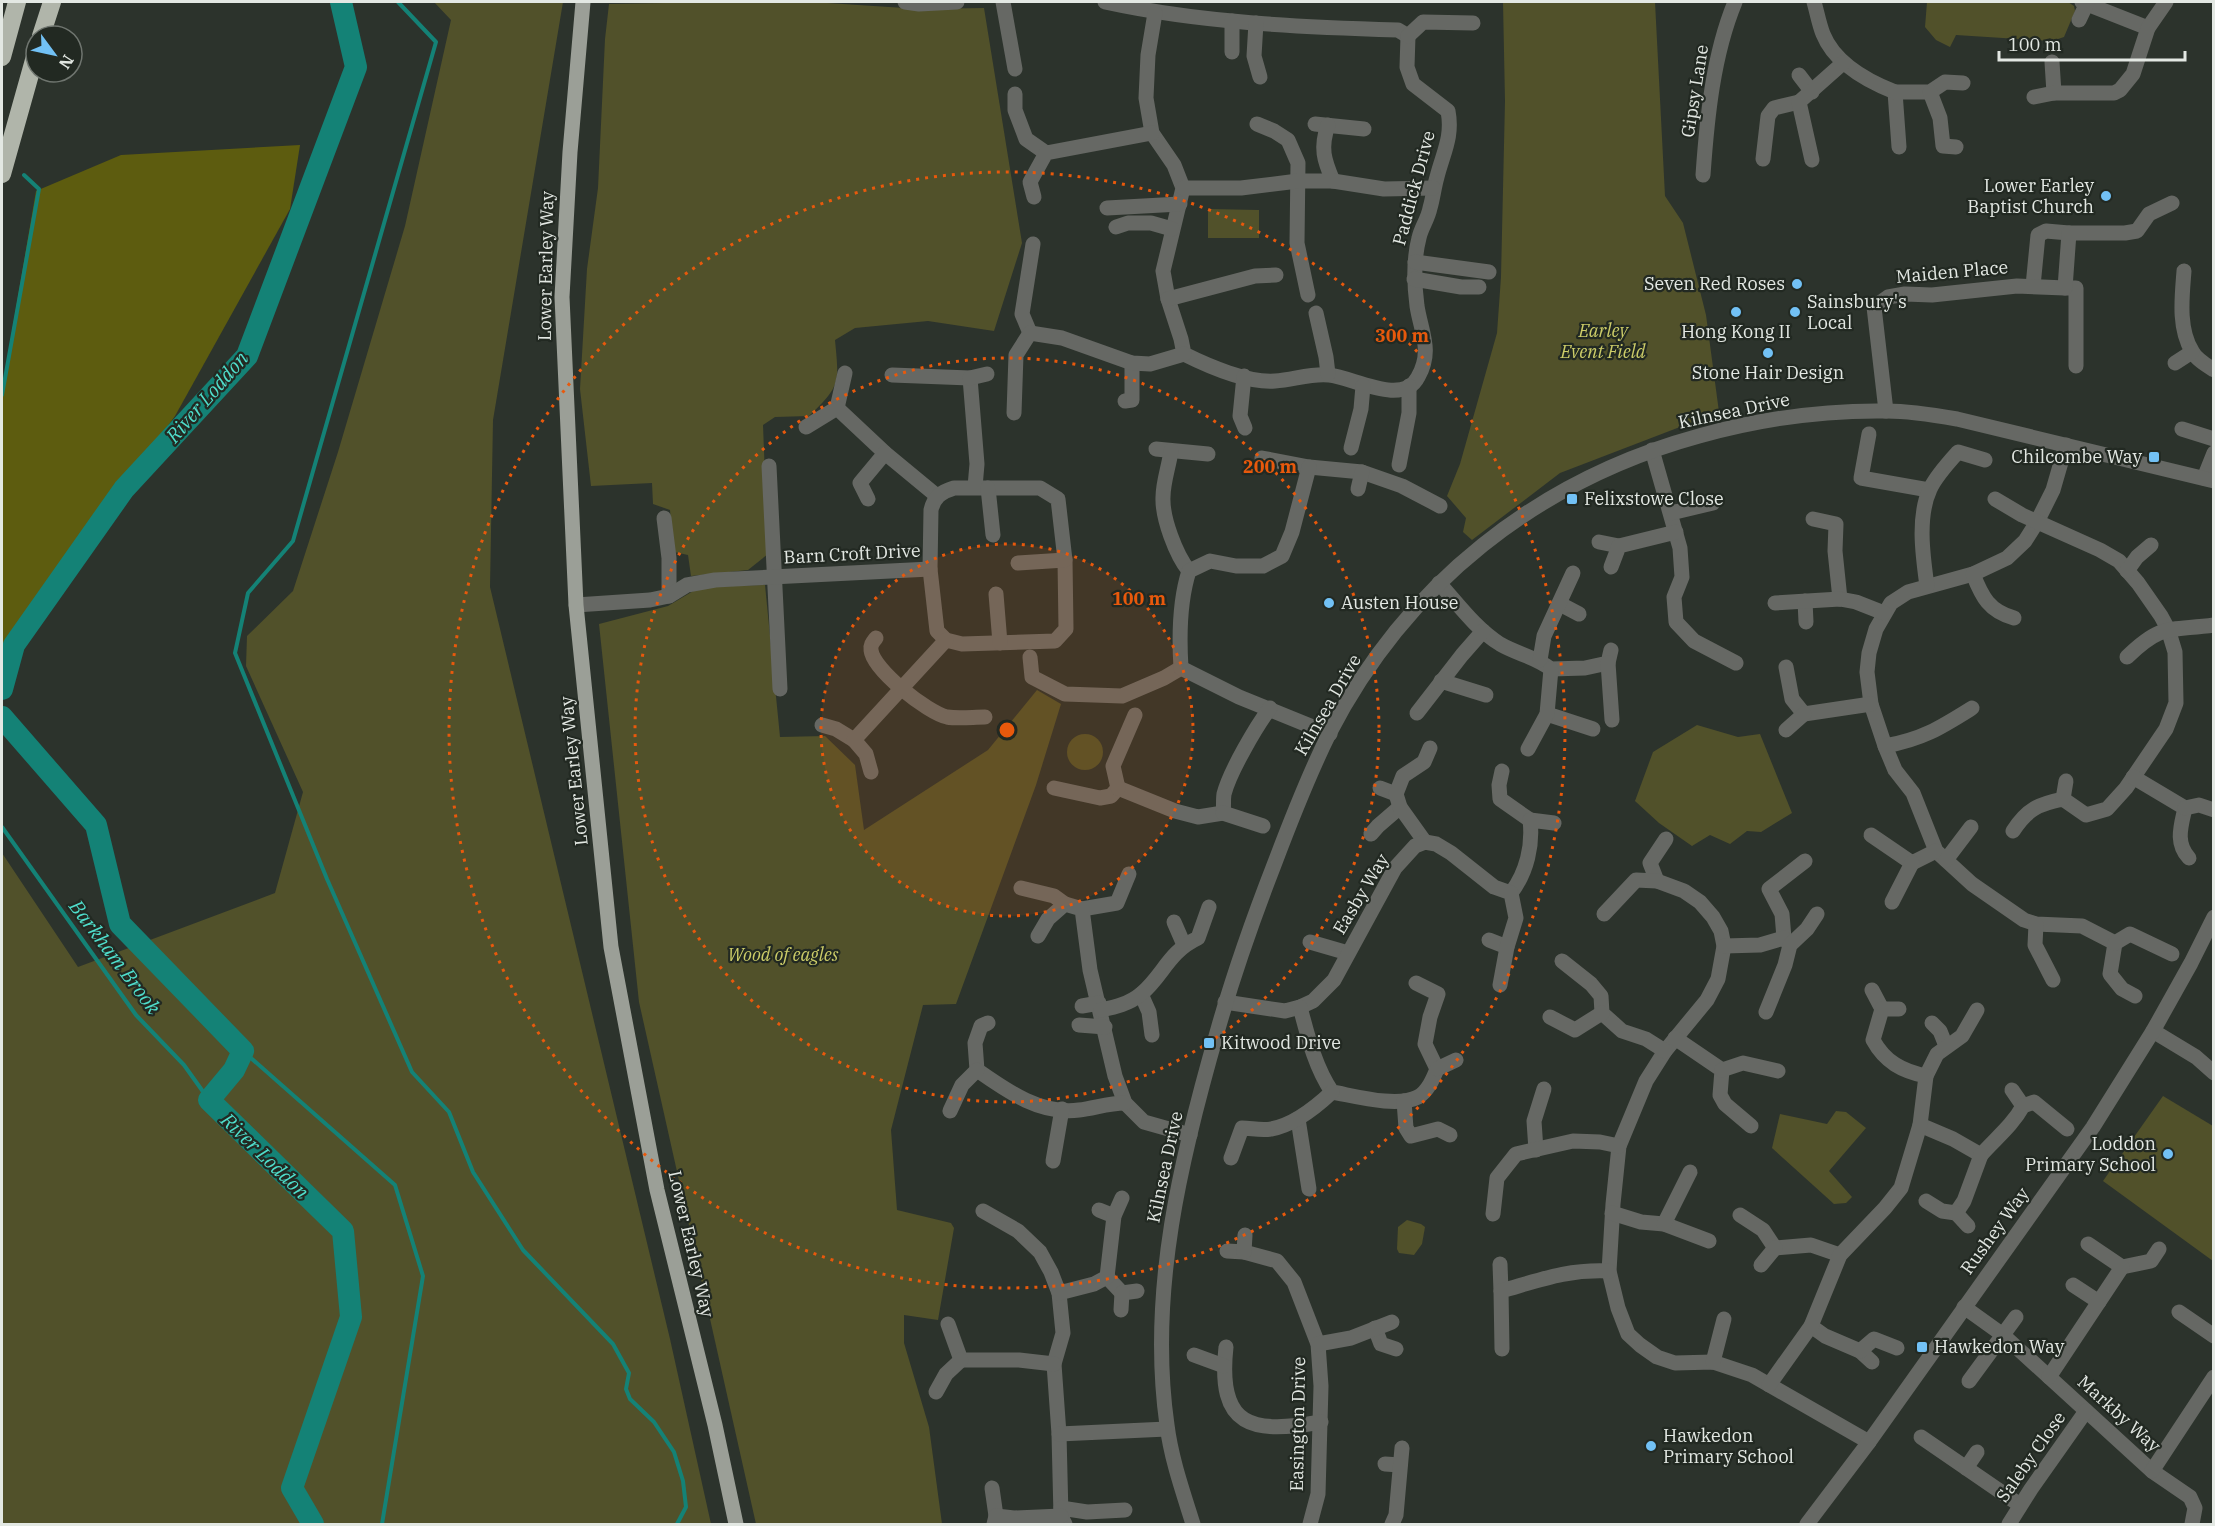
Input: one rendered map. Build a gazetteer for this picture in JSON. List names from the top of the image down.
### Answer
{
  "streets": {
    "main road": ["Lower Earley Way"],
    "street": [
      "Gipsy Lane",
      "Paddick Drive",
      "Maiden Place",
      "Kilnsea Drive",
      "Barn Croft Drive",
      "Easby Way",
      "Rushey Way",
      "Markby Way",
      "Easington Drive",
      "Saleby Close"
    ]
  },
  "crossings": [
    ["Lower Earley Way", "Barn Croft Drive"],
    ["Maiden Place", "Kilnsea Drive"],
    ["Rushey Way", "Markby Way"],
    ["Markby Way", "Saleby Close"]
  ],
  "water": ["River Loddon", "Barkham Brook"],
  "parks": ["Earley Event Field", "Wood of eagles"],
  "places": {
    "other": [
      "Lower Earley Baptist Church",
      "Seven Red Roses",
      "Hong Kong II",
      "Sainsbury's Local",
      "Stone Hair Design",
      "Austen House",
      "Loddon Primary School",
      "Hawkedon Primary School"
    ],
    "transit": [
      "Chilcombe Way",
      "Felixstowe Close",
      "Kitwood Drive",
      "Hawkedon Way"
    ]
  },
  "scale_bar": "100 m",
  "north": "bottom right",
  "rings": ["300 m", "200 m", "100 m"]
}
